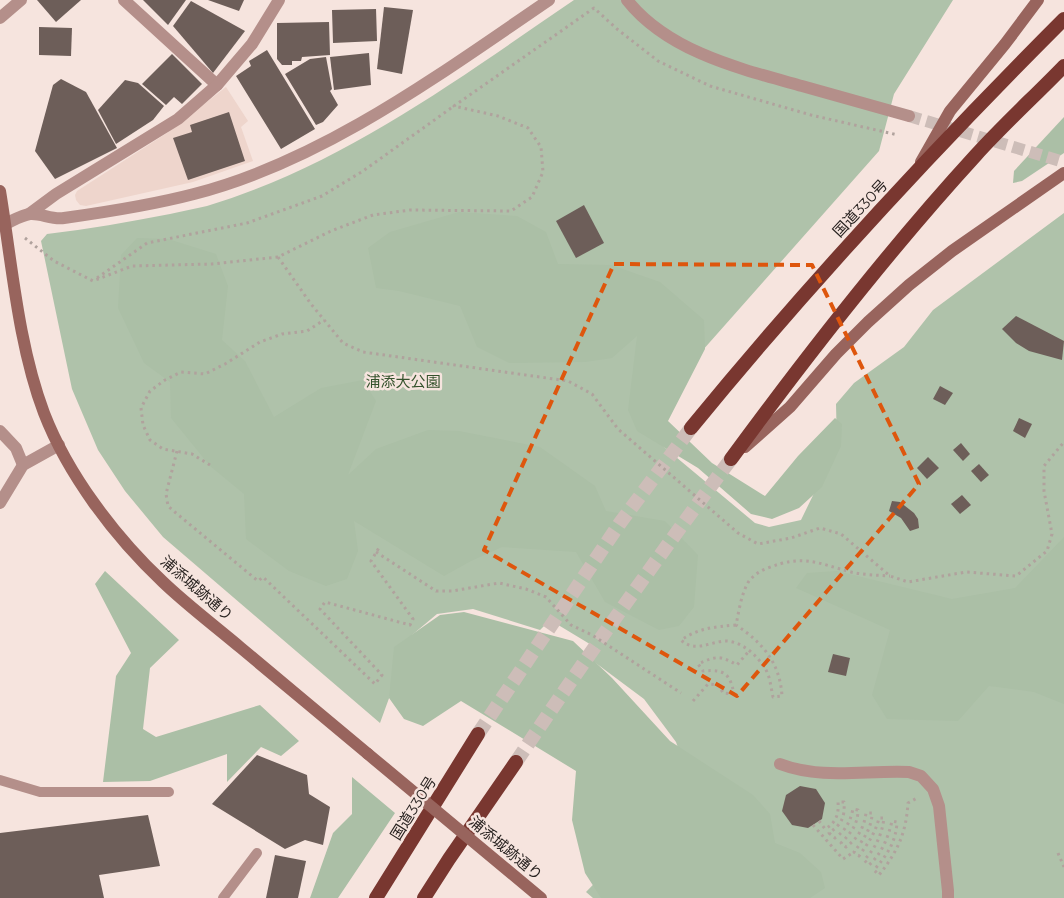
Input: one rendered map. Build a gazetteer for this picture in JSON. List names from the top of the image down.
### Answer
{
  "streets": {
    "highway": ["国道330号"],
    "main road": ["浦添城跡通り"]
  },
  "parks": ["浦添大公園"]
}
